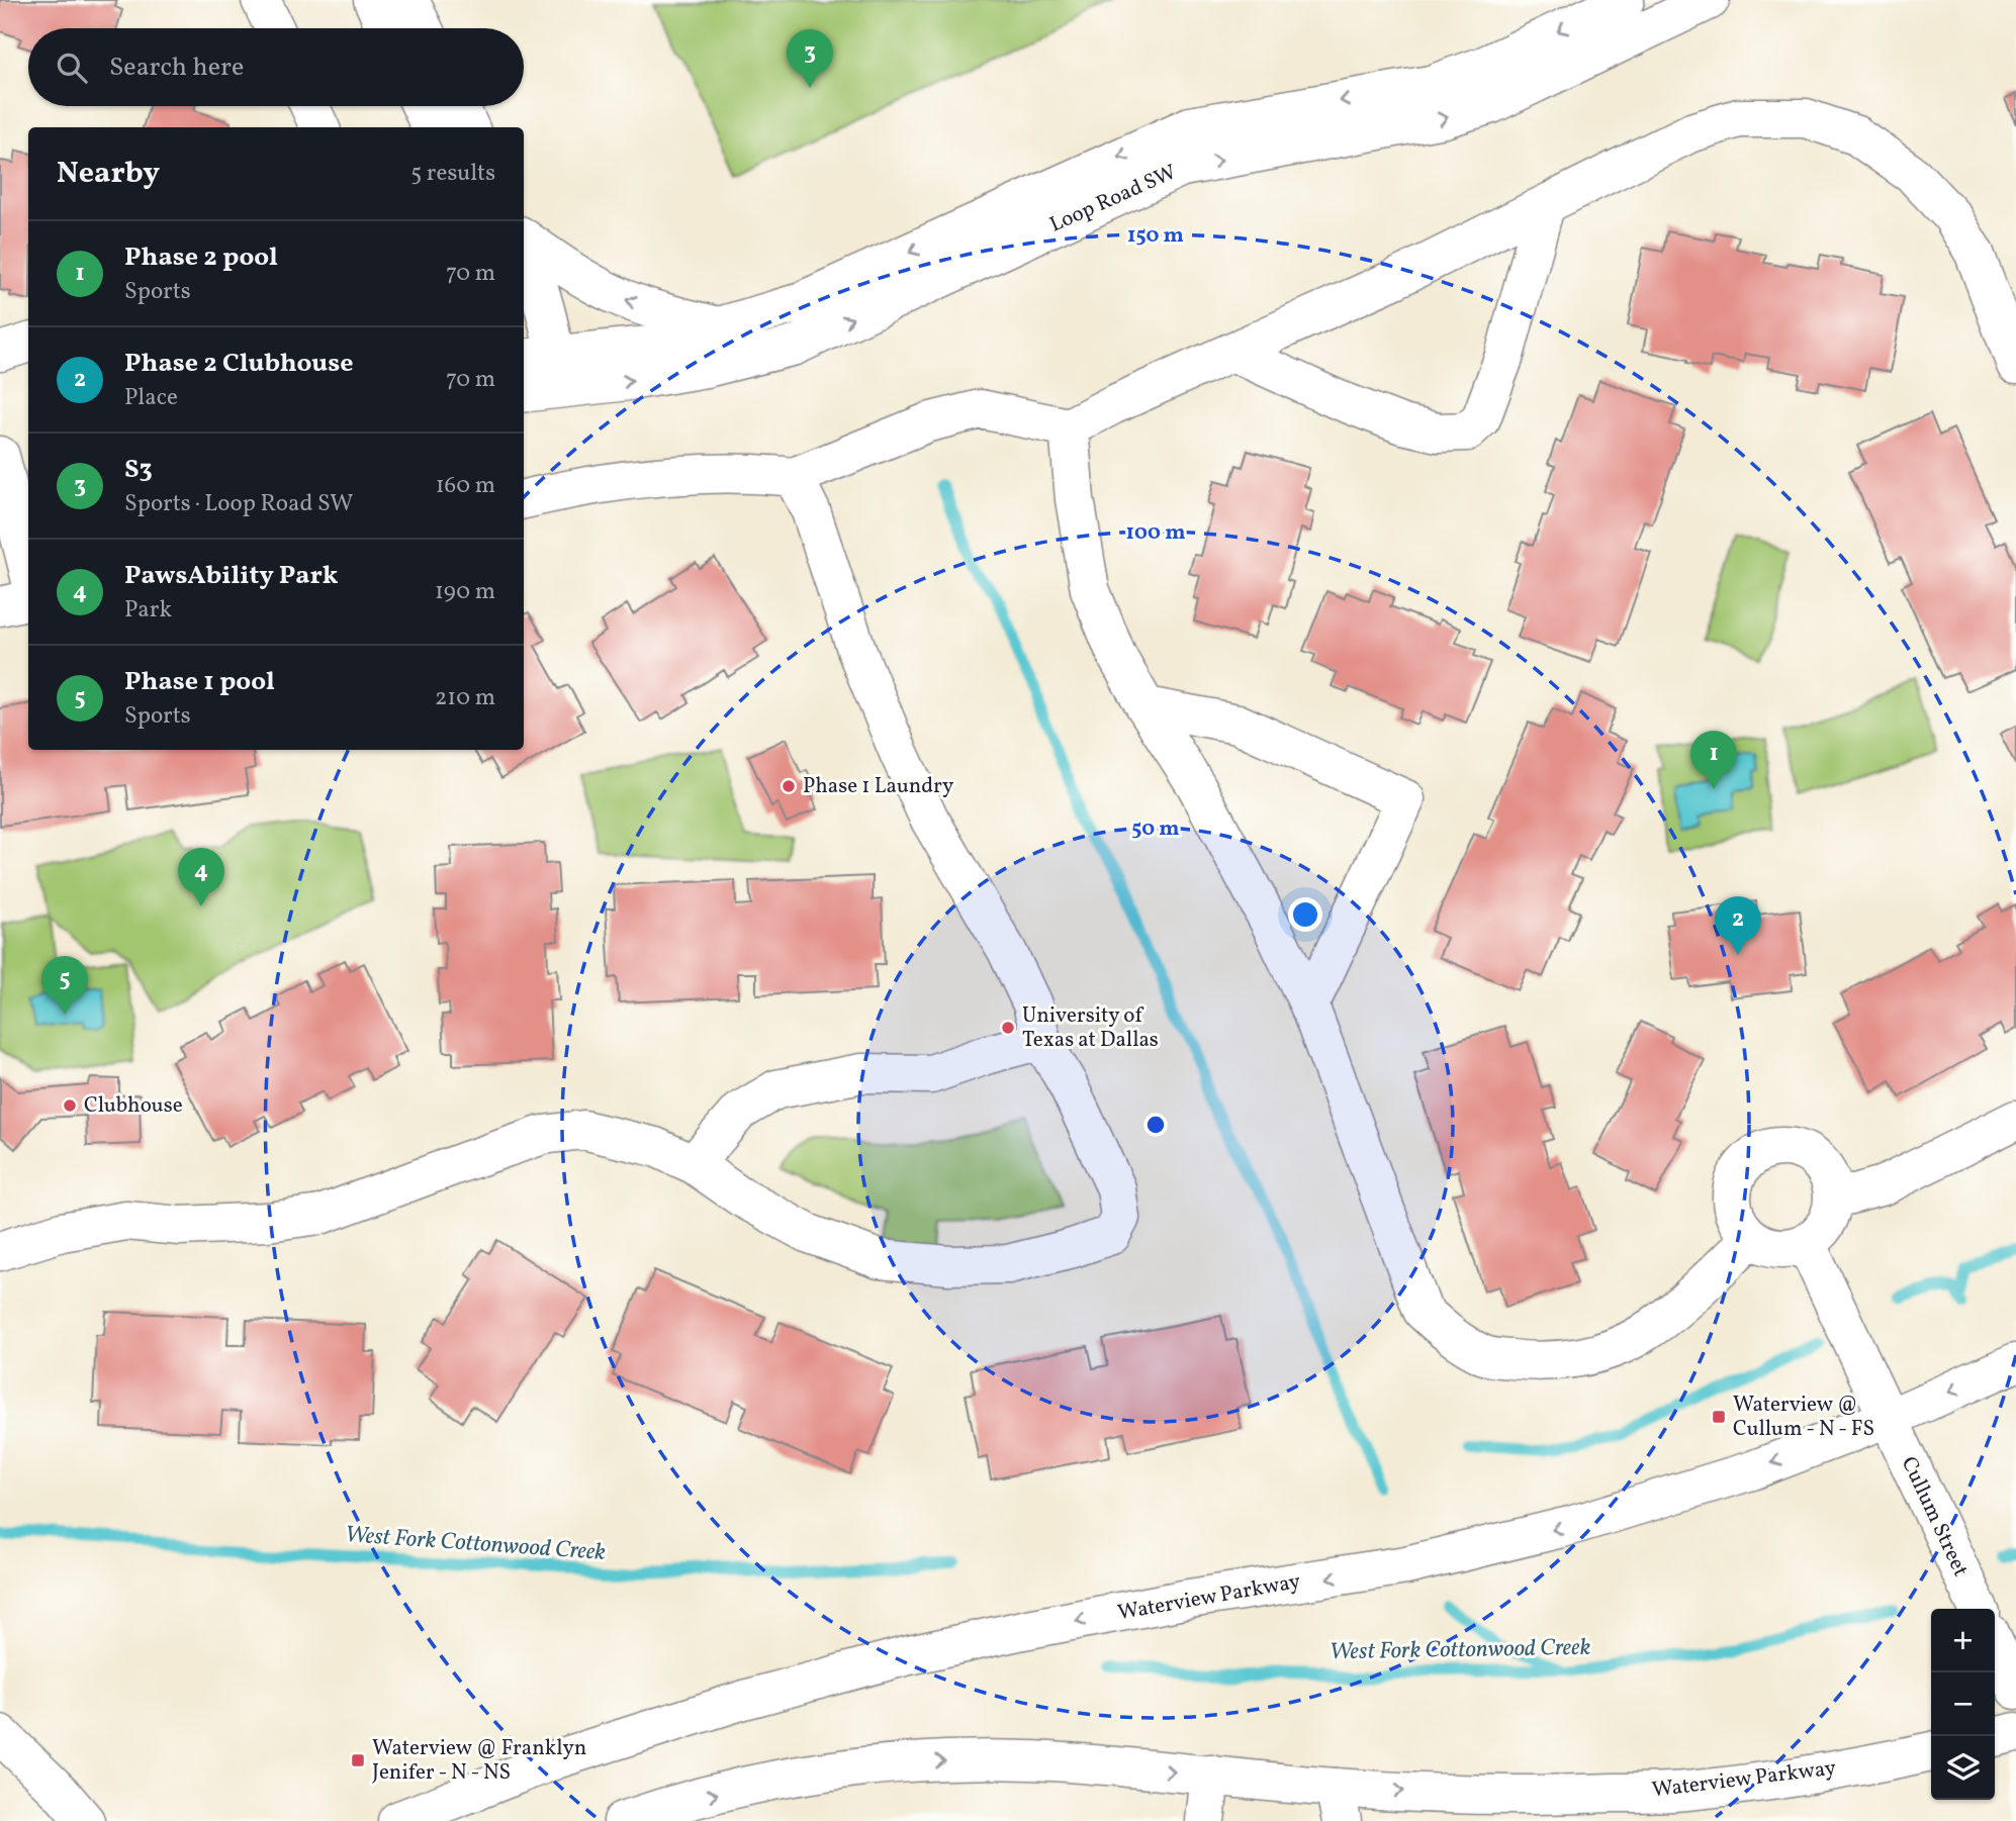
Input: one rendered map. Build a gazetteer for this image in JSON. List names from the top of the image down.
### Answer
{
  "streets": {
    "street": ["Loop Road SW", "Cullum Street", "Waterview Parkway"]
  },
  "crossings": [
    ["Cullum Street", "Waterview Parkway"]
  ],
  "water": ["West Fork Cottonwood Creek"],
  "places": {
    "other": ["Phase 1 Laundry", "University of Texas at Dallas", "Clubhouse"],
    "transit": ["Waterview @ Cullum - N - FS", "Waterview @ Franklyn Jenifer - N - NS"]
  },
  "page": {
    "search": "Search here",
    "pins": [
      "3",
      "1",
      "4",
      "2",
      "5"
    ],
    "heading": ["Nearby", "5 results"],
    "list": [
      {
        "mark": "1",
        "name": "Phase 2 pool",
        "note": "Sports",
        "value": "70 m"
      },
      {
        "mark": "2",
        "name": "Phase 2 Clubhouse",
        "note": "Place",
        "value": "70 m"
      },
      {
        "mark": "3",
        "name": "S3",
        "note": "Sports · Loop Road SW",
        "value": "160 m"
      },
      {
        "mark": "4",
        "name": "PawsAbility Park",
        "note": "Park",
        "value": "190 m"
      },
      {
        "mark": "5",
        "name": "Phase 1 pool",
        "note": "Sports",
        "value": "210 m"
      }
    ],
    "map_buttons": ["+", "−"]
  },
  "rings": ["150 m", "100 m", "50 m"]
}
